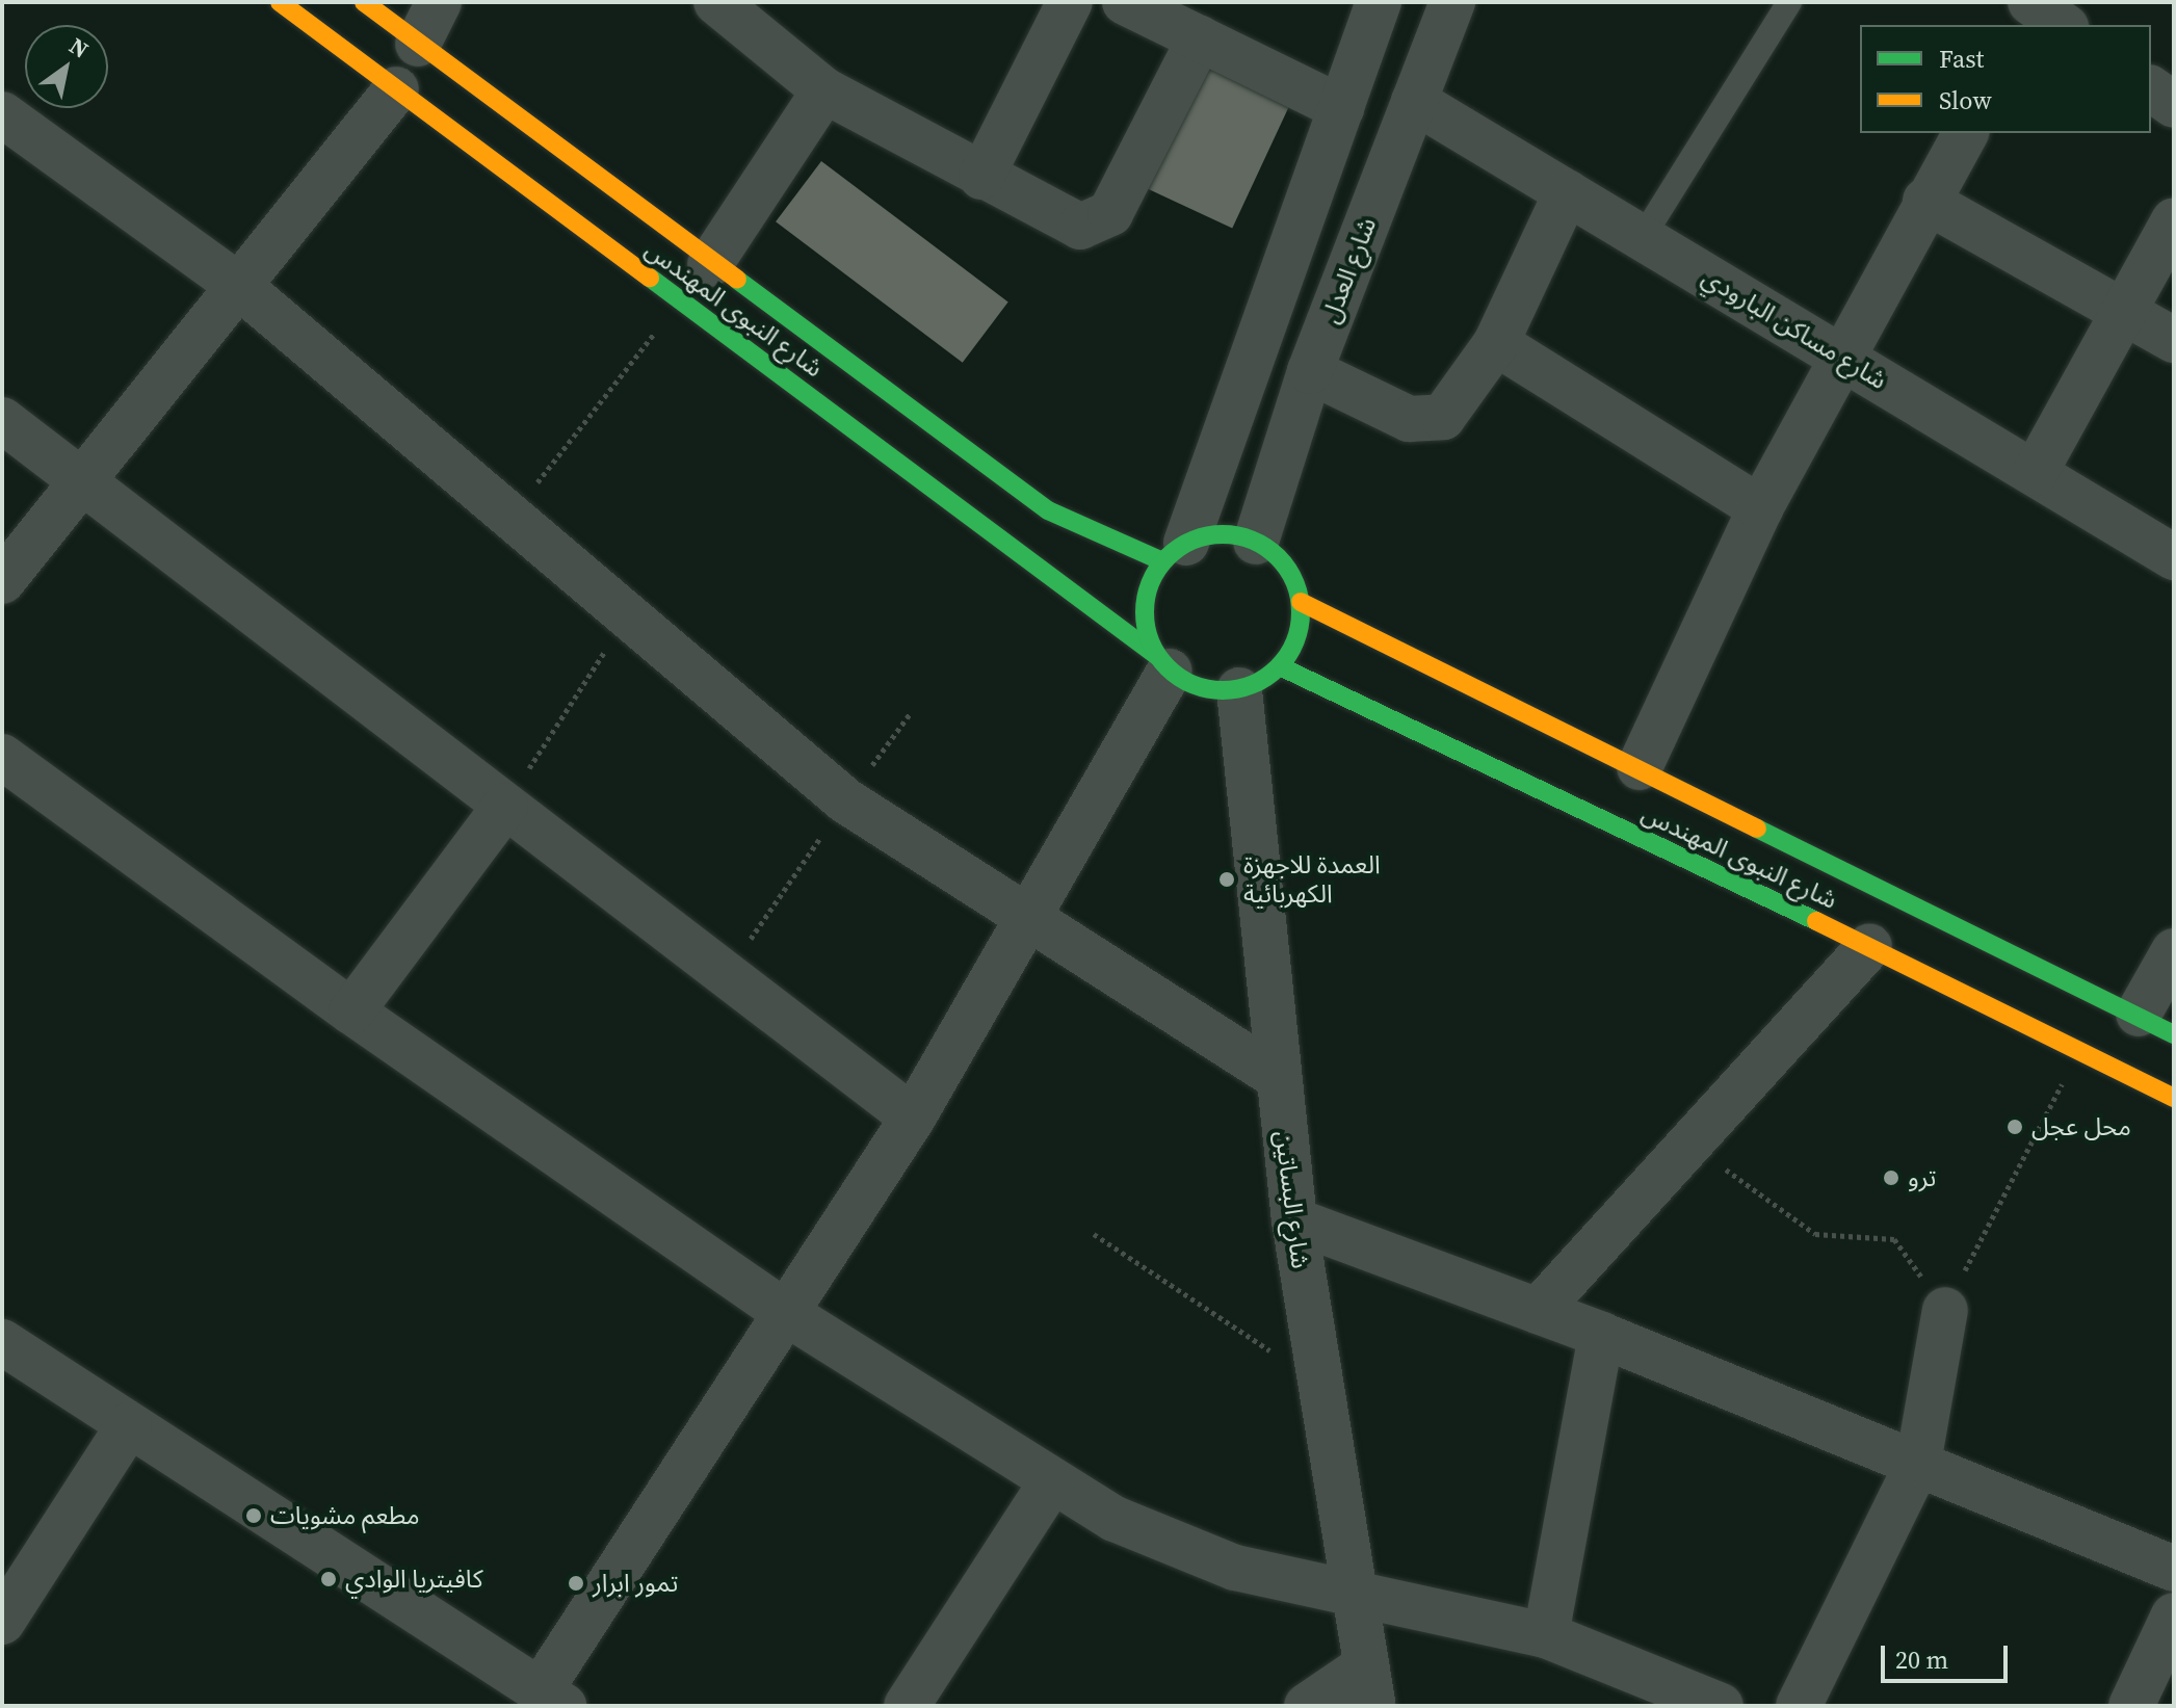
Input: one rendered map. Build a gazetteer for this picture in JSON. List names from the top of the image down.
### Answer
{
  "streets": {
    "street": [
      "شارع العدل",
      "شارع النبوى المهندس",
      "شارع مساكن البارودي",
      "شارع البساتين"
    ]
  },
  "crossings": [
    ["شارع العدل", "شارع النبوى المهندس"],
    ["شارع العدل", "شارع مساكن البارودي"],
    ["شارع العدل", "شارع البساتين"],
    ["شارع النبوى المهندس", "شارع البساتين"]
  ],
  "places": [
    "العمدة للاجهزة الكهربائية",
    "محل عجل",
    "ترو",
    "مطعم مشويات",
    "كافيتريا الوادي",
    "تمور ابرار"
  ],
  "legend": ["Fast", "Slow"],
  "scale_bar": "20 m",
  "north": "top right"
}
